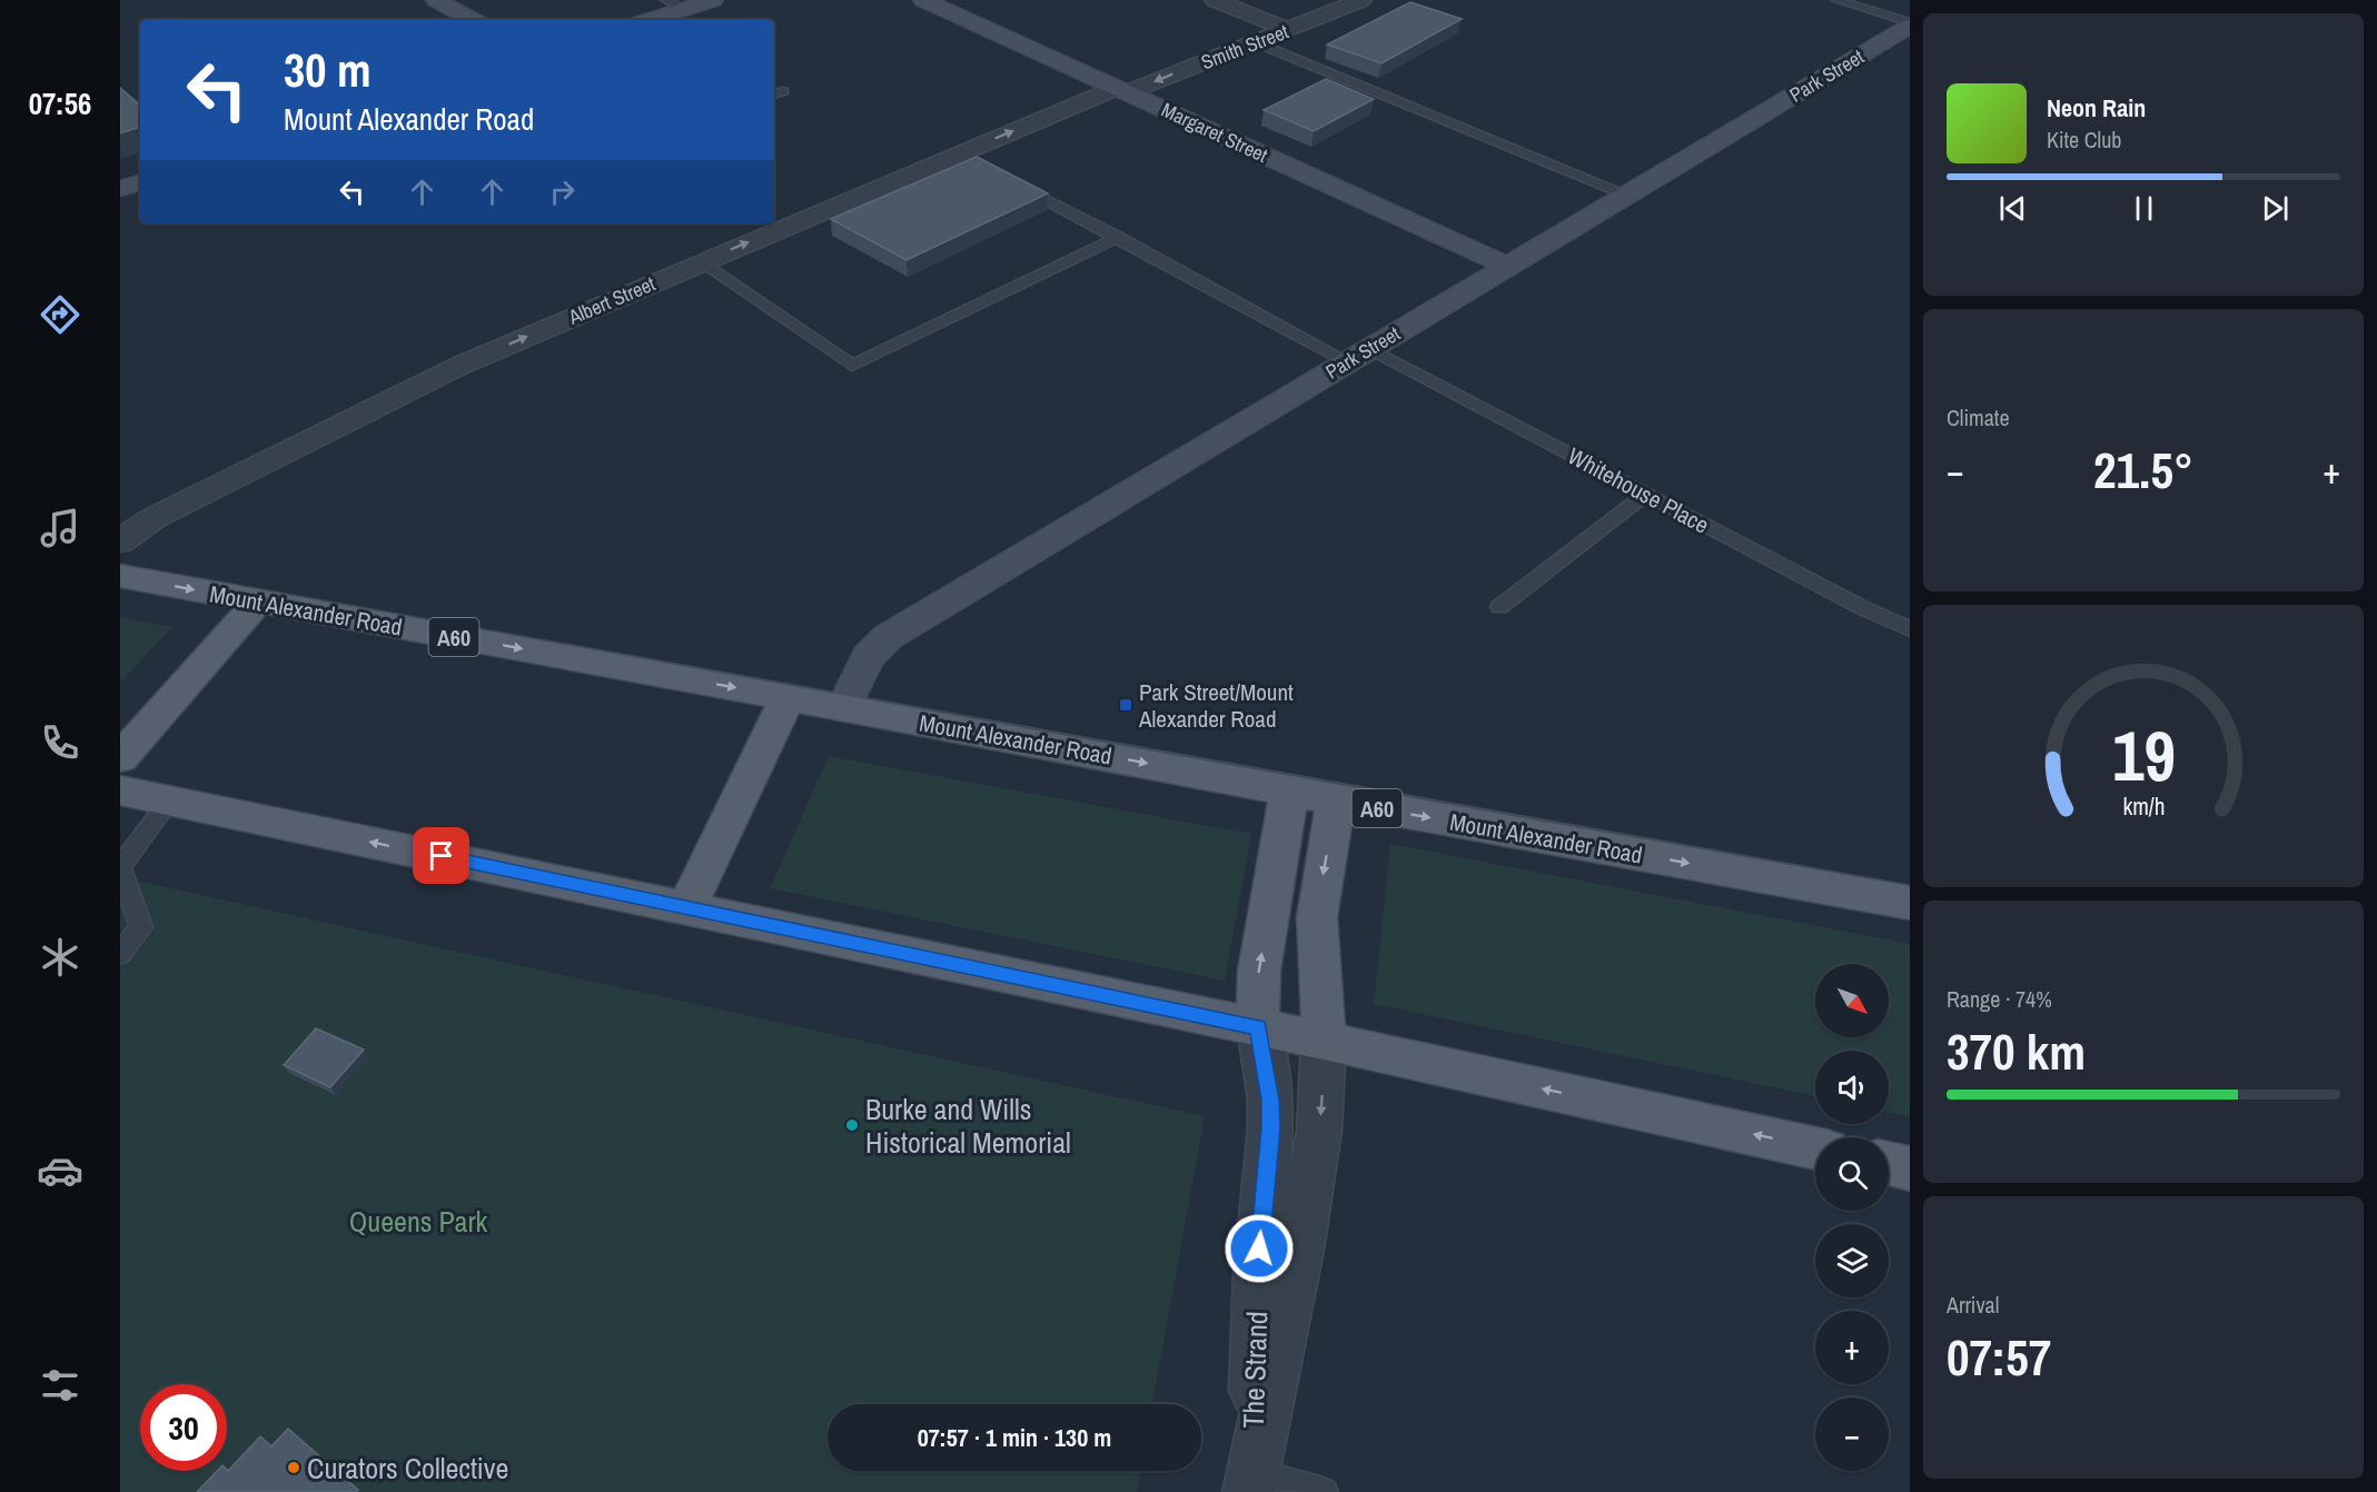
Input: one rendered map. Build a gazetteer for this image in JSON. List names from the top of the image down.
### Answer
{
  "streets": {
    "main road": ["Mount Alexander Road", "A60"],
    "street": [
      "Smith Street",
      "Park Street",
      "Margaret Street",
      "Albert Street",
      "The Strand"
    ],
    "lane": ["Whitehouse Place"]
  },
  "crossings": [
    ["Smith Street", "Margaret Street"],
    ["Smith Street", "Albert Street"],
    ["Park Street", "Margaret Street"],
    ["Park Street", "Whitehouse Place"],
    ["Park Street", "Mount Alexander Road"],
    ["Margaret Street", "Albert Street"]
  ],
  "one_way": ["Smith Street", "Albert Street"],
  "parks": ["Queens Park"],
  "places": {
    "transit": ["Park Street/Mount Alexander Road"],
    "other": ["Burke and Wills Historical Memorial", "Curators Collective"]
  },
  "north": "bottom right",
  "page": {
    "tabs": "07:56",
    "turn": ["30 m", "Mount Alexander Road"],
    "song": ["Neon Rain", "Kite Club"],
    "tile": [
      "Climate",
      ["Range · 74%", "370 km"],
      ["Arrival", "07:57"]
    ],
    "heat": ["−", "21.5°", "+"],
    "map_buttons": ["+", "−"],
    "limit": "30",
    "trip": "07:57 · 1 min · 130 m",
    "gauge": ["19", "km/h"]
  }
}
